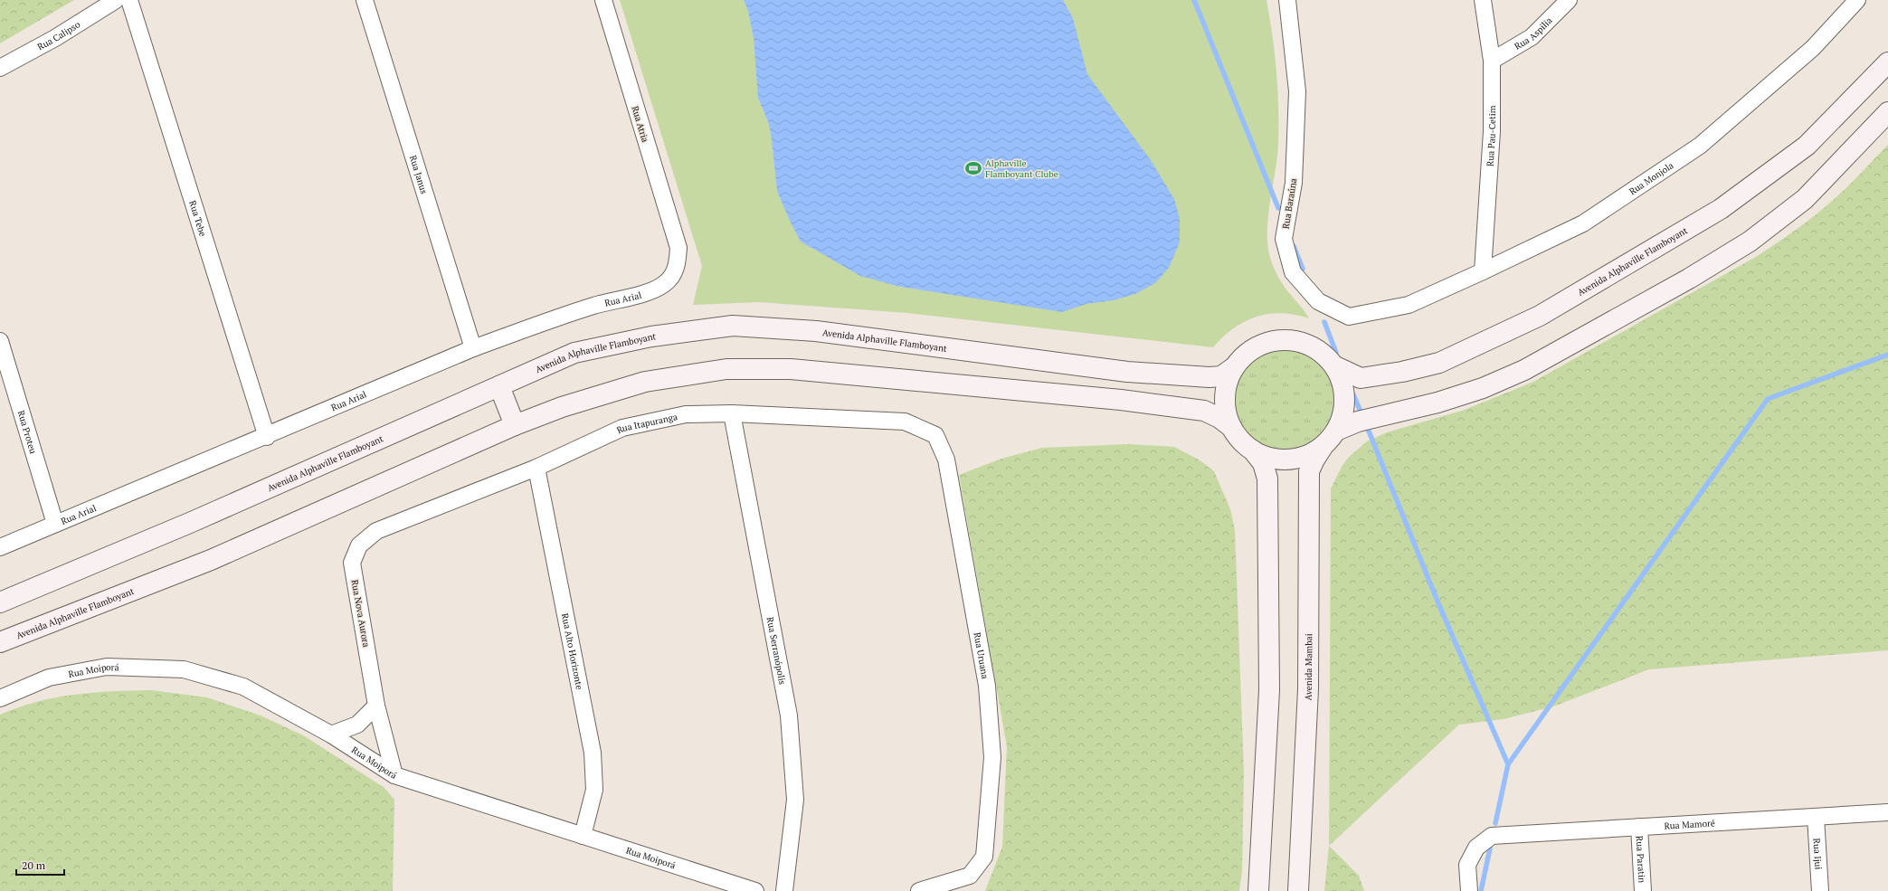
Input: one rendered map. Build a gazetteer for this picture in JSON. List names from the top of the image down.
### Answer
{
  "streets": {
    "street": [
      "Rua Aspilia",
      "Rua Calipso",
      "Rua Atria",
      "Rua Pau-Cetim",
      "Rua Janus",
      "Rua Monjola",
      "Rua Baraúna",
      "Rua Tebe",
      "Avenida Alphaville Flamboyant",
      "Rua Arial",
      "Rua Itapuranga",
      "Rua Proteu",
      "Rua Nova Aurora",
      "Rua Alto Horizonte",
      "Rua Serranópolis",
      "Rua Uruana",
      "Avenida Mambai",
      "Rua Moiporá",
      "Rua Mamoré",
      "Rua Ijui",
      "Rua Paratin"
    ]
  },
  "crossings": [
    ["Rua Aspilia", "Rua Pau-Cetim"],
    ["Rua Atria", "Rua Arial"],
    ["Rua Pau-Cetim", "Rua Monjola"],
    ["Rua Janus", "Rua Arial"],
    ["Rua Monjola", "Rua Baraúna"],
    ["Rua Tebe", "Rua Arial"],
    ["Avenida Alphaville Flamboyant", "Avenida Mambai"],
    ["Rua Arial", "Rua Proteu"],
    ["Rua Itapuranga", "Rua Nova Aurora"],
    ["Rua Itapuranga", "Rua Alto Horizonte"],
    ["Rua Itapuranga", "Rua Serranópolis"],
    ["Rua Itapuranga", "Rua Uruana"],
    ["Rua Nova Aurora", "Rua Moiporá"],
    ["Rua Alto Horizonte", "Rua Moiporá"],
    ["Rua Mamoré", "Rua Ijui"],
    ["Rua Mamoré", "Rua Paratin"]
  ],
  "places": {
    "sports": ["Alphaville Flamboyant Clube"]
  },
  "scale_bar": "20 m"
}
